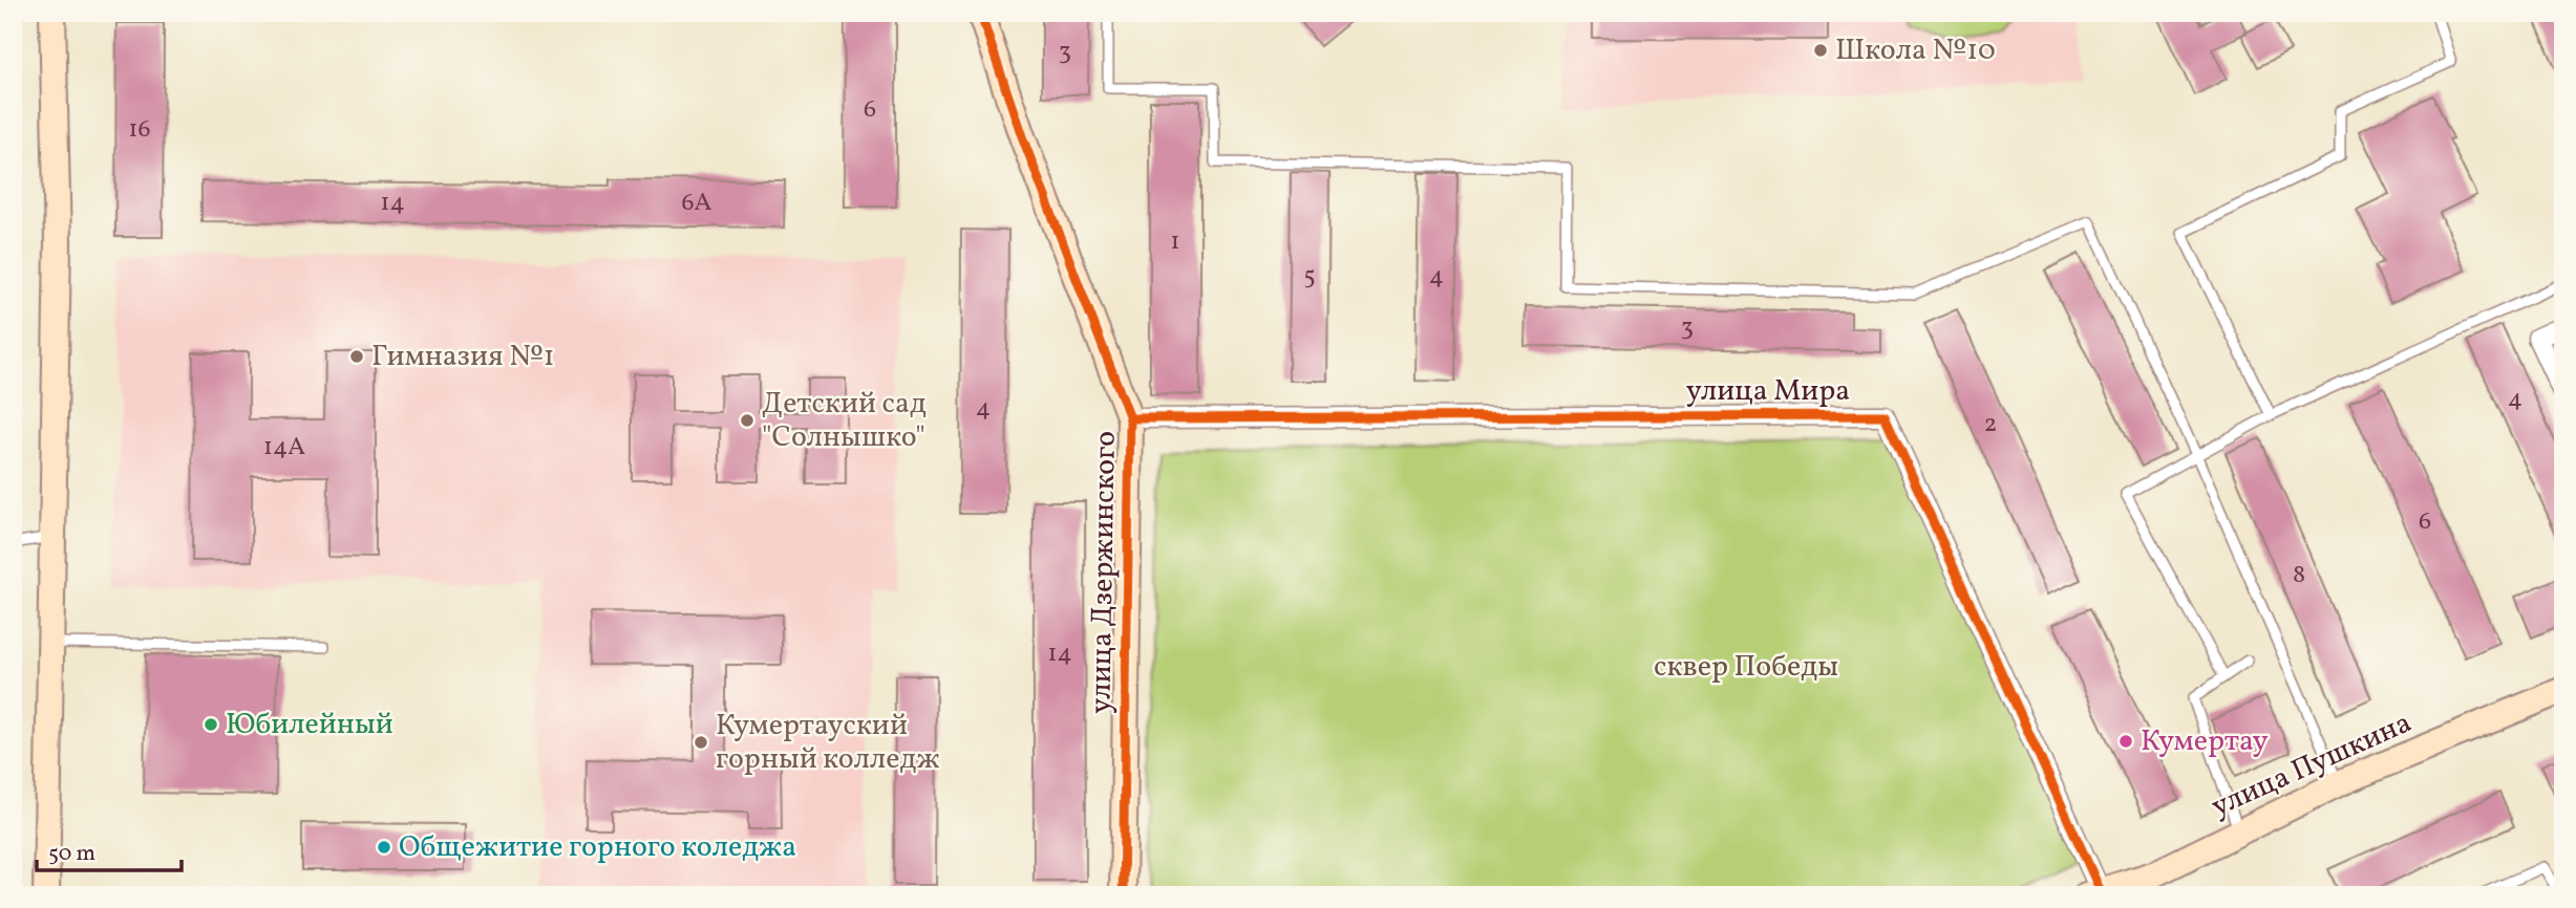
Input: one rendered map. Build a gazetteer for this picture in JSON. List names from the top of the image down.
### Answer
{
  "streets": {
    "main road": ["улица Дзержинского", "улица Пушкина"],
    "street": ["улица Мира"]
  },
  "crossings": [
    ["улица Мира", "улица Дзержинского"],
    ["улица Мира", "улица Пушкина"]
  ],
  "parks": ["сквер Победы"],
  "places": [
    "Школа №10",
    "Гимназия №1",
    "Детский сад \"Солнышко\"",
    "Юбилейный",
    "Кумертау",
    "Кумертауский горный колледж",
    "Общежитие горного коледжа"
  ],
  "house_numbers": [
    "3",
    "6",
    "16",
    "14",
    "6А",
    "1",
    "5",
    "4",
    "3",
    "4",
    "4",
    "2",
    "14А",
    "6",
    "8",
    "14"
  ],
  "scale_bar": "50 m"
}
